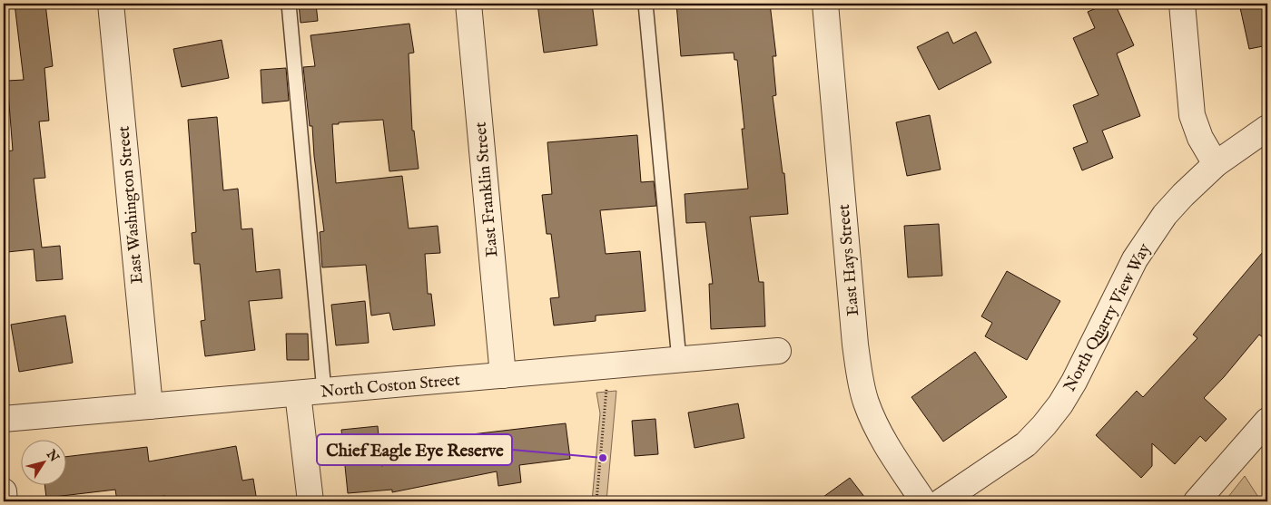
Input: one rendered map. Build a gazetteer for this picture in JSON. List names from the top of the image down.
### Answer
{
  "streets": {
    "street": [
      "East Franklin Street",
      "East Washington Street",
      "East Hays Street",
      "North Quarry View Way",
      "North Coston Street"
    ]
  },
  "crossings": [
    ["East Franklin Street", "North Coston Street"],
    ["East Washington Street", "North Coston Street"]
  ],
  "places": ["Chief Eagle Eye Reserve"],
  "north": "top right"
}
